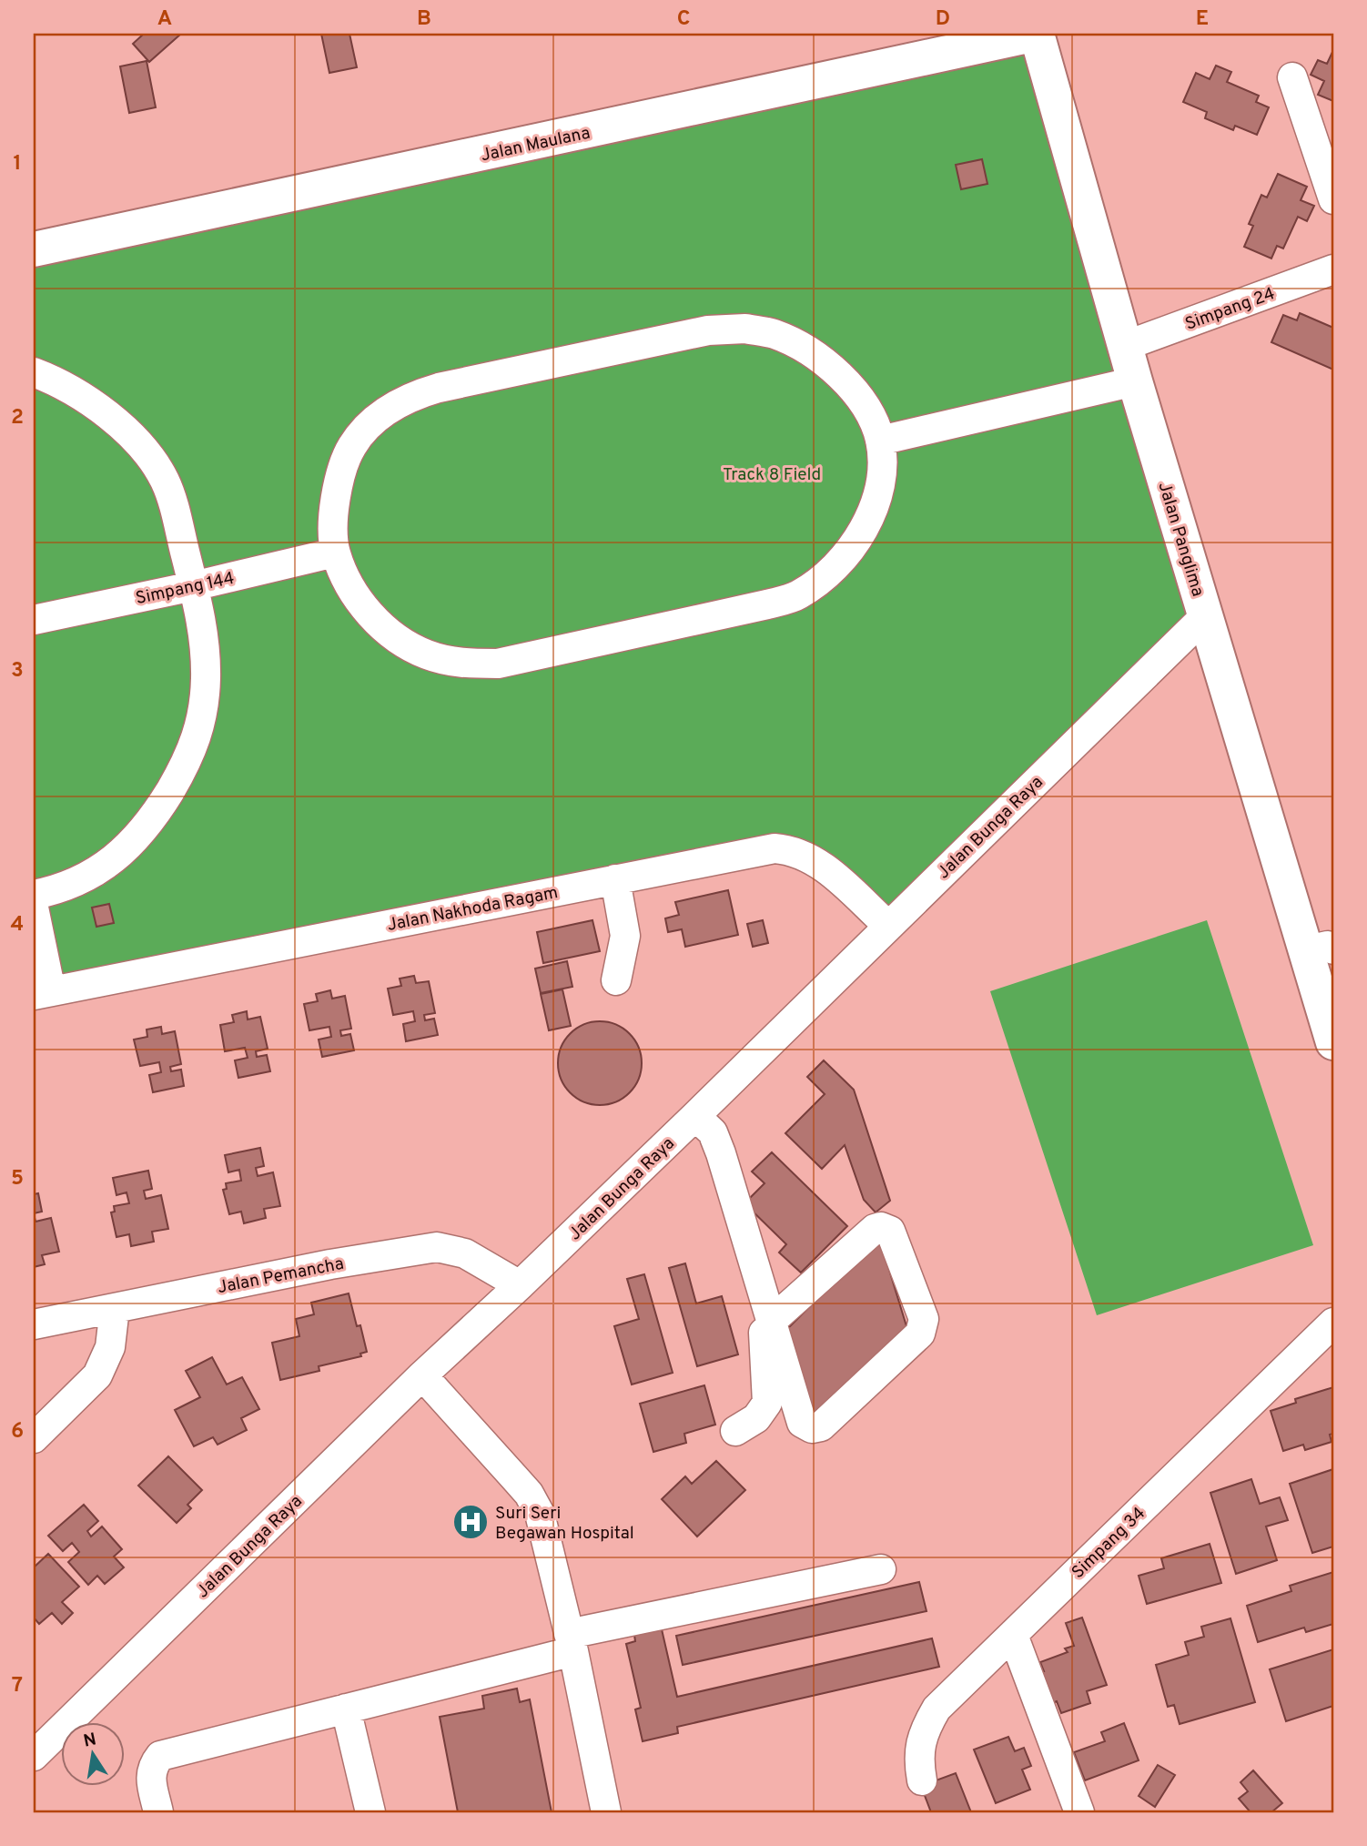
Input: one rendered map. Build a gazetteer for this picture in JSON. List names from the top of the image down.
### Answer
{
  "streets": {
    "main road": ["Jalan Maulana", "Jalan Panglima"],
    "street": [
      "Simpang 24",
      "Simpang 144",
      "Jalan Bunga Raya",
      "Jalan Nakhoda Ragam",
      "Jalan Pemancha",
      "Simpang 34"
    ]
  },
  "crossings": [
    ["Jalan Maulana", "Jalan Panglima"],
    ["Simpang 24", "Jalan Panglima"],
    ["Jalan Panglima", "Jalan Bunga Raya"],
    ["Jalan Bunga Raya", "Jalan Nakhoda Ragam"],
    ["Jalan Bunga Raya", "Jalan Pemancha"]
  ],
  "parks": ["Track 8 Field"],
  "places": {
    "hospital": ["Suri Seri Begawan Hospital"]
  },
  "north": "top",
  "grid": {
    "columns": [
      "A",
      "B",
      "C",
      "D",
      "E"
    ],
    "rows": [
      "1",
      "2",
      "3",
      "4",
      "5",
      "6",
      "7"
    ]
  }
}
